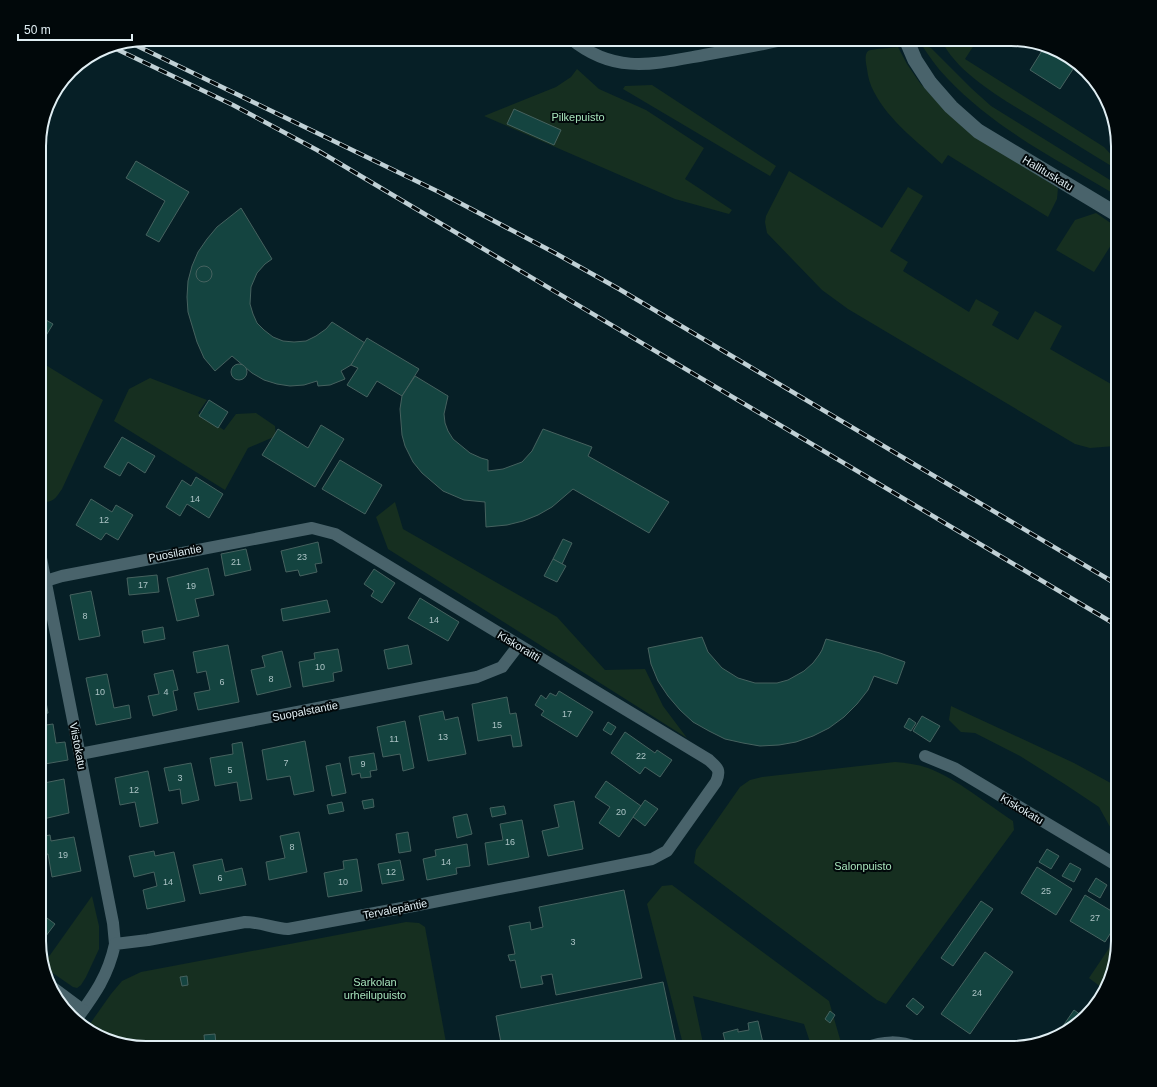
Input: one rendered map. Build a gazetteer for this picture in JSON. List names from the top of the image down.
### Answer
{
  "streets": {
    "street": [
      "Hallituskatu",
      "Puosilantie",
      "Kiskoraitti",
      "Suopalstantie",
      "Viistokatu",
      "Kiskokatu",
      "Tervalepäntie"
    ]
  },
  "crossings": [
    ["Puosilantie", "Kiskoraitti"],
    ["Kiskoraitti", "Suopalstantie"],
    ["Kiskoraitti", "Tervalepäntie"],
    ["Suopalstantie", "Viistokatu"],
    ["Viistokatu", "Tervalepäntie"]
  ],
  "parks": ["Pilkepuisto", "Salonpuisto", "Sarkolan urheilupuisto"],
  "house_numbers": [
    "14",
    "12",
    "23",
    "21",
    "17",
    "19",
    "8",
    "14",
    "10",
    "8",
    "6",
    "10",
    "4",
    "17",
    "15",
    "13",
    "11",
    "22",
    "7",
    "9",
    "5",
    "3",
    "12",
    "20",
    "16",
    "8",
    "19",
    "14",
    "12",
    "6",
    "14",
    "10",
    "25",
    "27",
    "3",
    "24"
  ],
  "scale_bar": "50 m"
}
